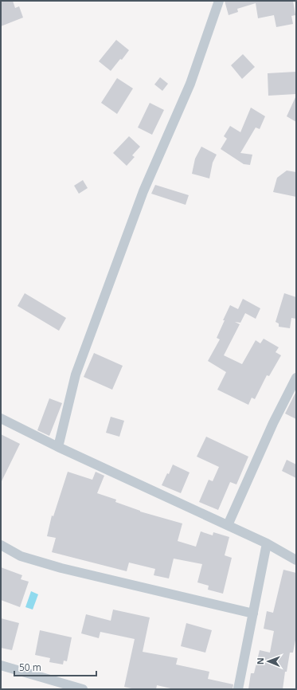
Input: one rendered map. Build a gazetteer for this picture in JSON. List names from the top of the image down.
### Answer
{
  "scale_bar": "50 m",
  "north": "left"
}
